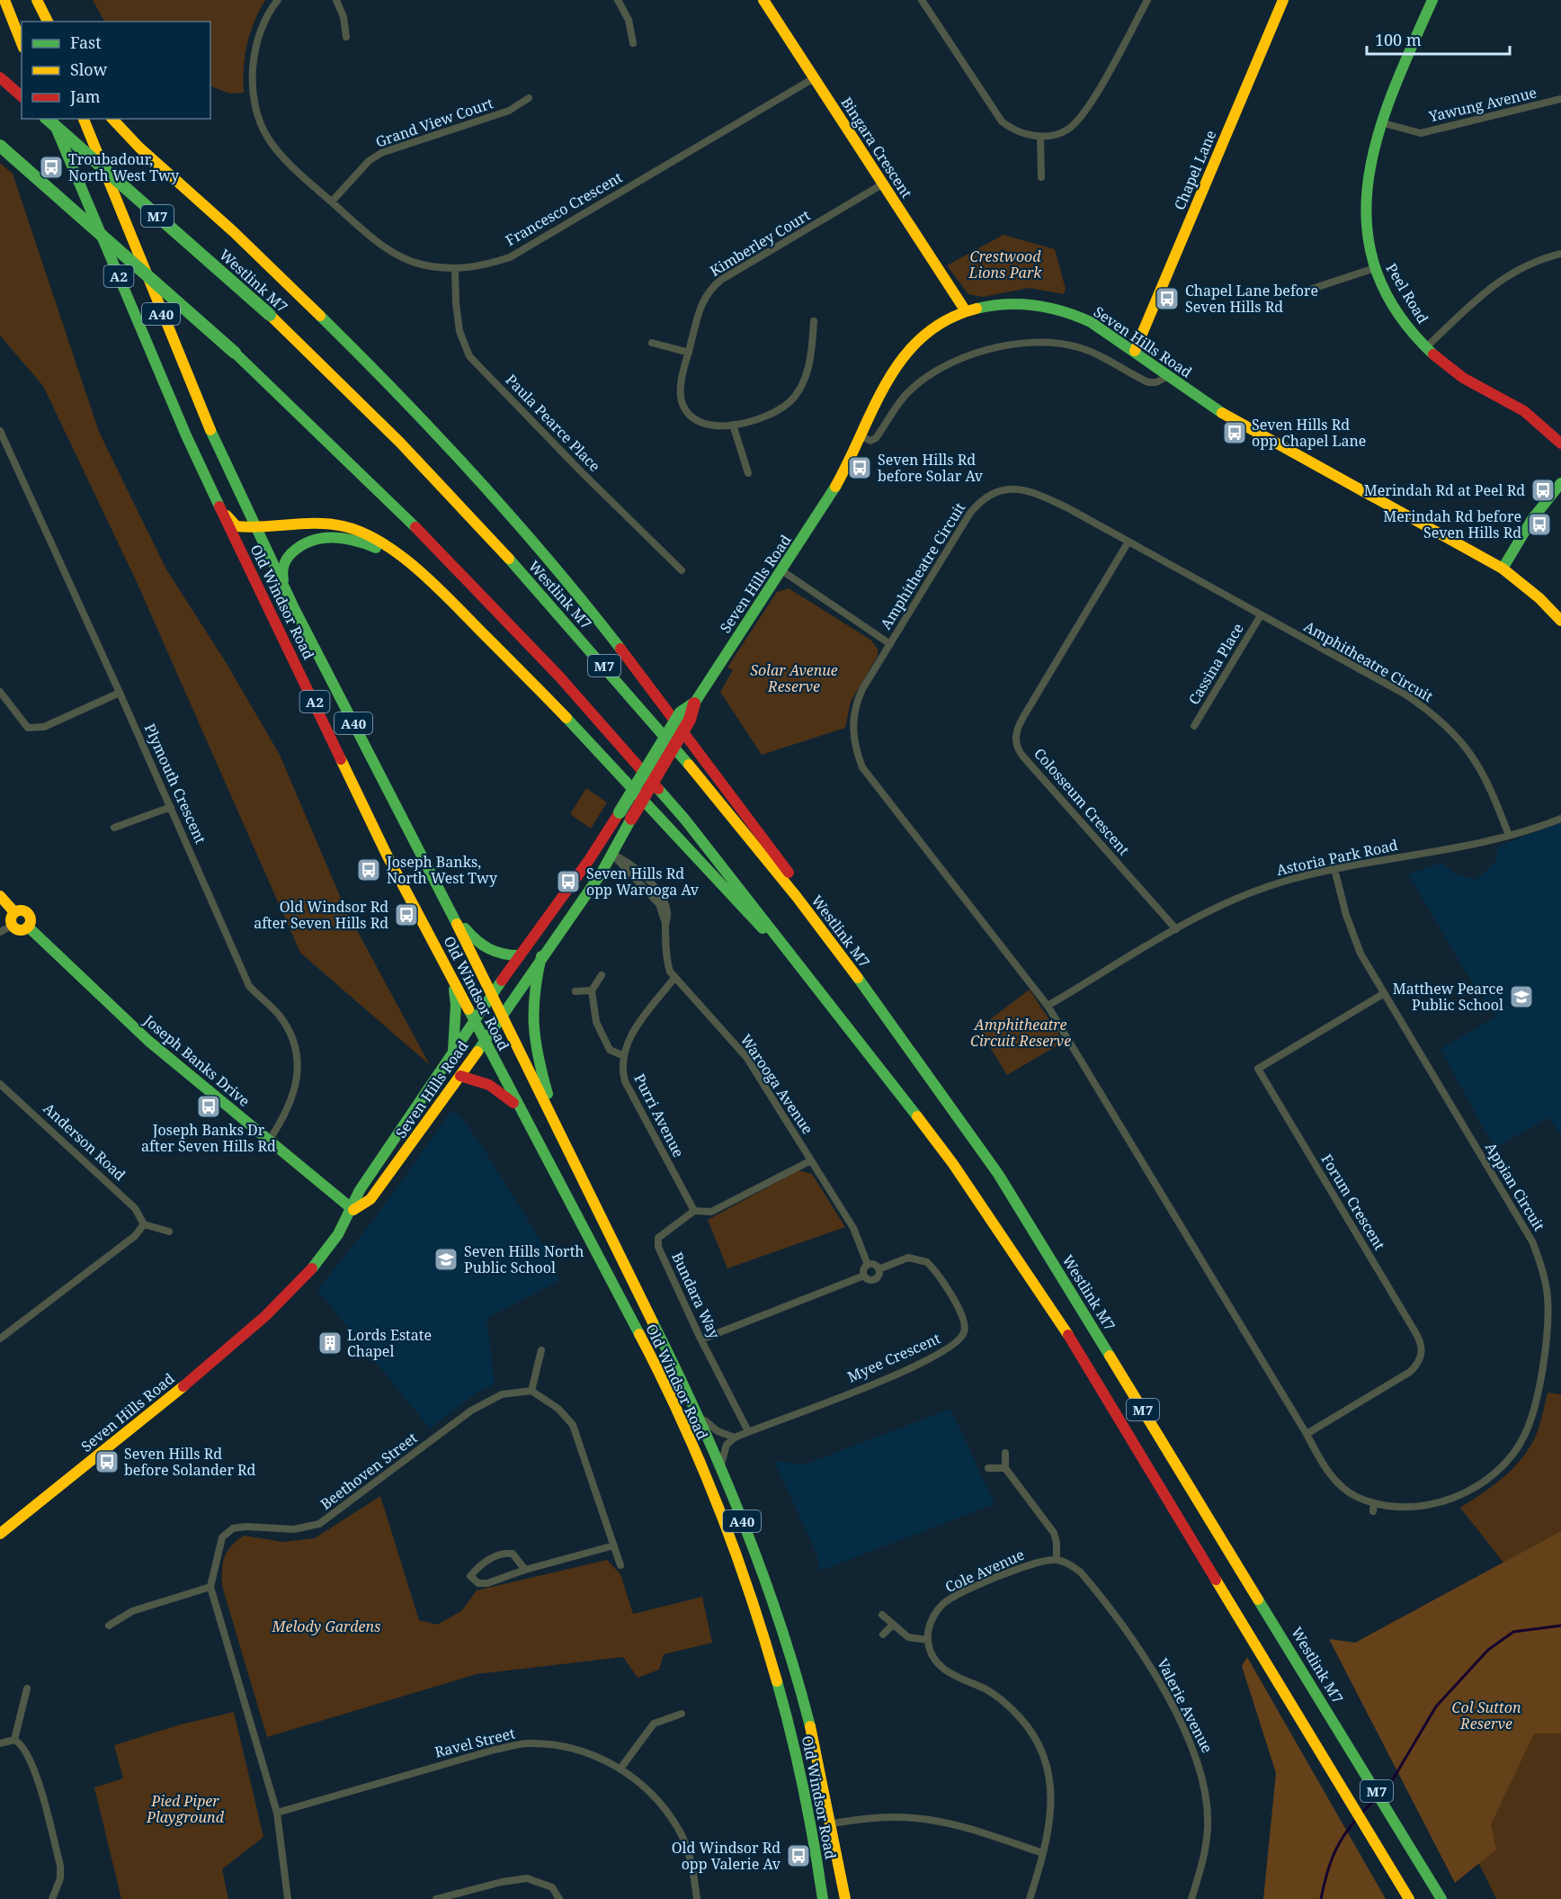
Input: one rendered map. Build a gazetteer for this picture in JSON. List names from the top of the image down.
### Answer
{
  "streets": {
    "main road": [
      "Bingara Crescent",
      "Chapel Lane",
      "M7",
      "A2",
      "Westlink M7",
      "Peel Road",
      "A40",
      "Seven Hills Road",
      "Old Windsor Road",
      "Joseph Banks Drive"
    ],
    "street": [
      "Yawung Avenue",
      "Grand View Court",
      "Francesco Crescent",
      "Kimberley Court",
      "Paula Pearce Place",
      "Amphitheatre Circuit",
      "Cassina Place",
      "Plymouth Crescent",
      "Colosseum Crescent",
      "Astoria Park Road",
      "Warooga Avenue",
      "Purri Avenue",
      "Anderson Road",
      "Appian Circuit",
      "Forum Crescent",
      "Bundara Way",
      "Myee Crescent",
      "Beethoven Street",
      "Cole Avenue",
      "Valerie Avenue",
      "Ravel Street"
    ]
  },
  "crossings": [
    ["Yawung Avenue", "Peel Road"],
    ["Grand View Court", "Francesco Crescent"],
    ["Bingara Crescent", "Francesco Crescent"],
    ["Bingara Crescent", "Kimberley Court"],
    ["Bingara Crescent", "Seven Hills Road"],
    ["Chapel Lane", "Seven Hills Road"],
    ["Francesco Crescent", "Paula Pearce Place"],
    ["Seven Hills Road", "Old Windsor Road"],
    ["Seven Hills Road", "Joseph Banks Drive"],
    ["Seven Hills Road", "Warooga Avenue"],
    ["Amphitheatre Circuit", "Cassina Place"],
    ["Amphitheatre Circuit", "Colosseum Crescent"],
    ["Amphitheatre Circuit", "Astoria Park Road"],
    ["Amphitheatre Circuit", "Appian Circuit"],
    ["Plymouth Crescent", "Joseph Banks Drive"],
    ["Colosseum Crescent", "Astoria Park Road"],
    ["Astoria Park Road", "Appian Circuit"],
    ["Warooga Avenue", "Bundara Way"],
    ["Warooga Avenue", "Myee Crescent"],
    ["Purri Avenue", "Bundara Way"],
    ["Appian Circuit", "Forum Crescent"],
    ["Bundara Way", "Myee Crescent"],
    ["Beethoven Street", "Ravel Street"],
    ["Cole Avenue", "Valerie Avenue"]
  ],
  "parks": [
    "Crestwood Lions Park",
    "Solar Avenue Reserve",
    "Amphitheatre Circuit Reserve",
    "Melody Gardens",
    "Col Sutton Reserve",
    "Pied Piper Playground"
  ],
  "places": {
    "bus stop": [
      "Troubadour, North West Twy",
      "Chapel Lane before Seven Hills Rd",
      "Seven Hills Rd opp Chapel Lane",
      "Seven Hills Rd before Solar Av",
      "Merindah Rd at Peel Rd",
      "Merindah Rd before Seven Hills Rd",
      "Joseph Banks, North West Twy",
      "Seven Hills Rd opp Warooga Av",
      "Old Windsor Rd after Seven Hills Rd",
      "Joseph Banks Dr after Seven Hills Rd",
      "Seven Hills Rd before Solander Rd",
      "Old Windsor Rd opp Valerie Av"
    ],
    "school or university": ["Matthew Pearce Public School", "Seven Hills North Public School"],
    "building": ["Lords Estate Chapel"]
  },
  "legend": ["Fast", "Slow", "Jam"],
  "scale_bar": "100 m"
}
